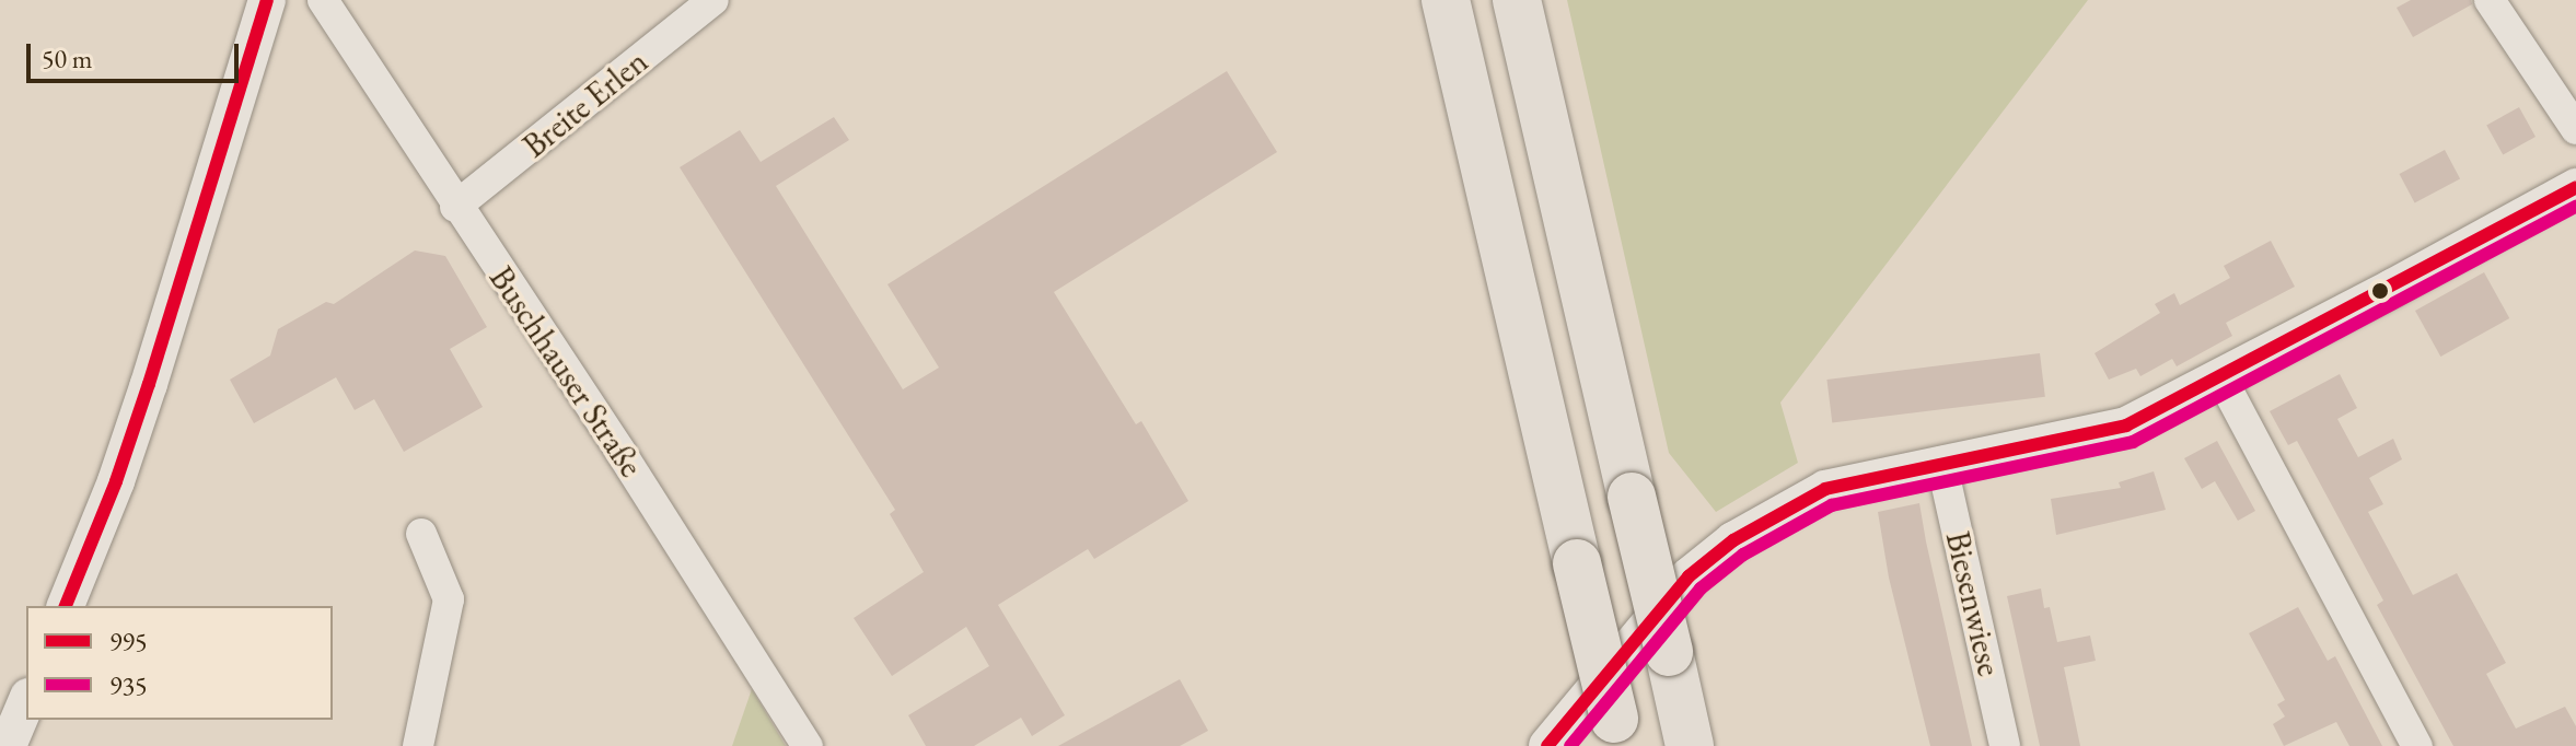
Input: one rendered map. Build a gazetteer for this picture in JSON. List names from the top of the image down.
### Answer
{
  "streets": {
    "street": ["Breite Erlen", "Buschhauser Straße", "Biesenwiese"]
  },
  "crossings": [
    ["Breite Erlen", "Buschhauser Straße"]
  ],
  "lines": ["transit line 995", "transit line 935"],
  "legend": ["995", "935"],
  "scale_bar": "50 m"
}
